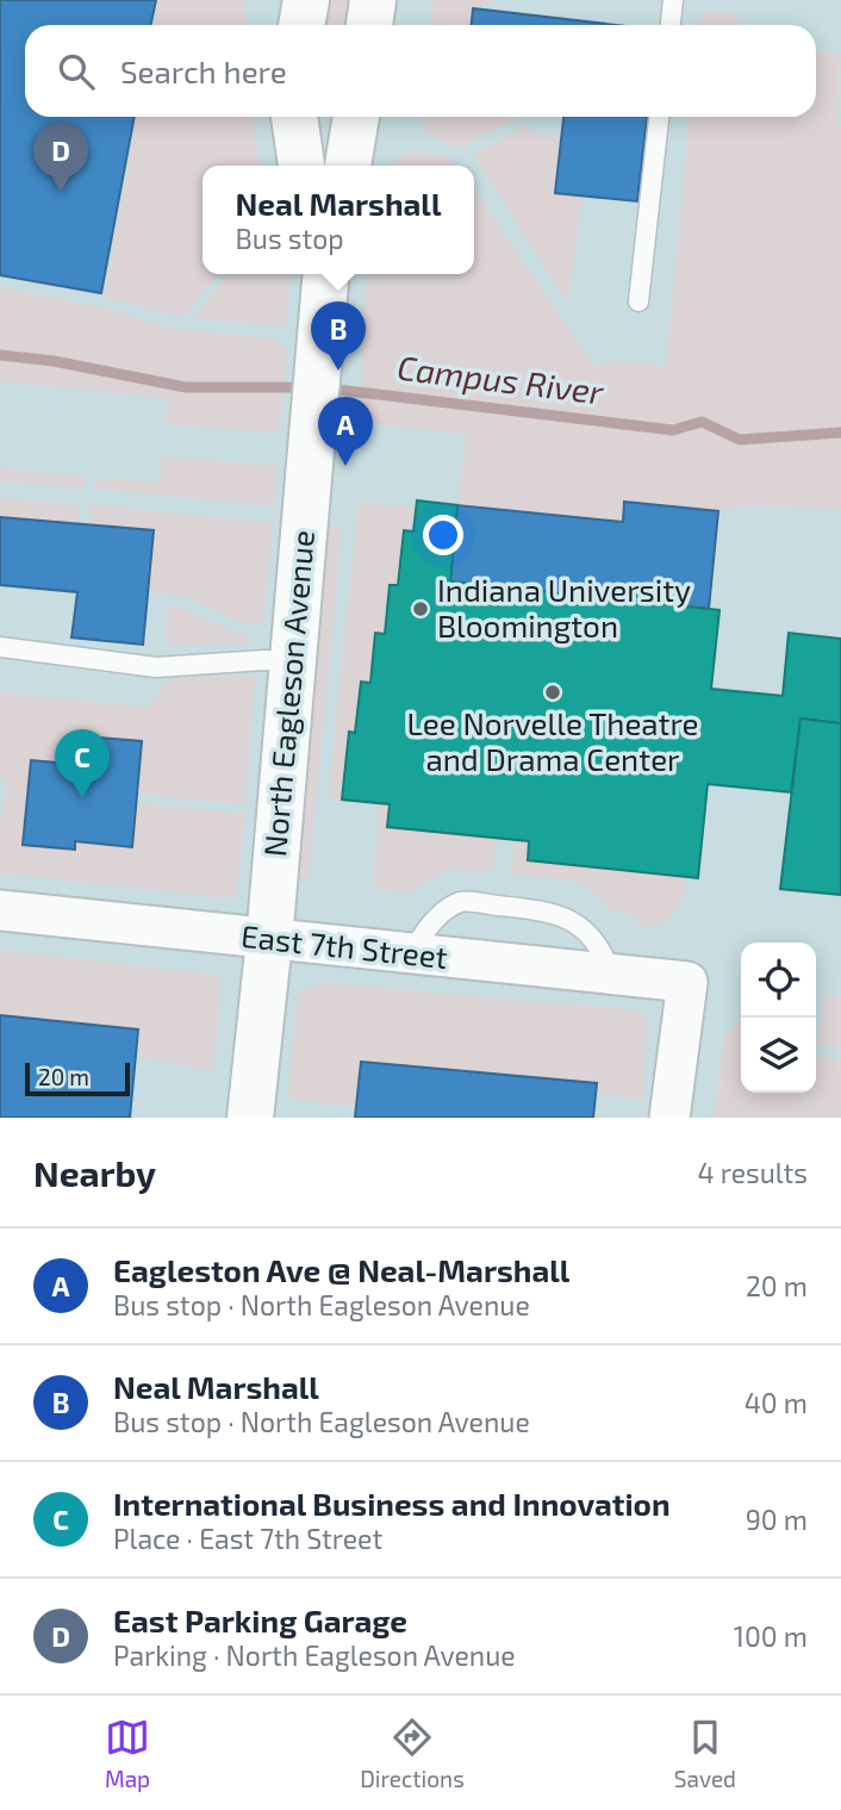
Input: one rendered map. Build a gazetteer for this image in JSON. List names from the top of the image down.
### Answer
{
  "streets": {
    "street": ["North Eagleson Avenue", "East 7th Street"]
  },
  "crossings": [
    ["North Eagleson Avenue", "East 7th Street"]
  ],
  "water": ["Campus River"],
  "places": ["Indiana University Bloomington", "Lee Norvelle Theatre and Drama Center"],
  "scale_bar": "20 m",
  "page": {
    "search": "Search here",
    "pins": [
      "D",
      "B",
      "A",
      "C"
    ],
    "popup": ["Neal Marshall", "Bus stop"],
    "scale": "20 m",
    "heading": ["Nearby", "4 results"],
    "list": [
      {
        "mark": "A",
        "name": "Eagleston Ave @ Neal-Marshall",
        "note": "Bus stop · North Eagleson Avenue",
        "value": "20 m"
      },
      {
        "mark": "B",
        "name": "Neal Marshall",
        "note": "Bus stop · North Eagleson Avenue",
        "value": "40 m"
      },
      {
        "mark": "C",
        "name": "International Business and Innovation",
        "note": "Place · East 7th Street",
        "value": "90 m"
      },
      {
        "mark": "D",
        "name": "East Parking Garage",
        "note": "Parking · North Eagleson Avenue",
        "value": "100 m"
      }
    ],
    "nav": ["Map", "Directions", "Saved"]
  }
}
